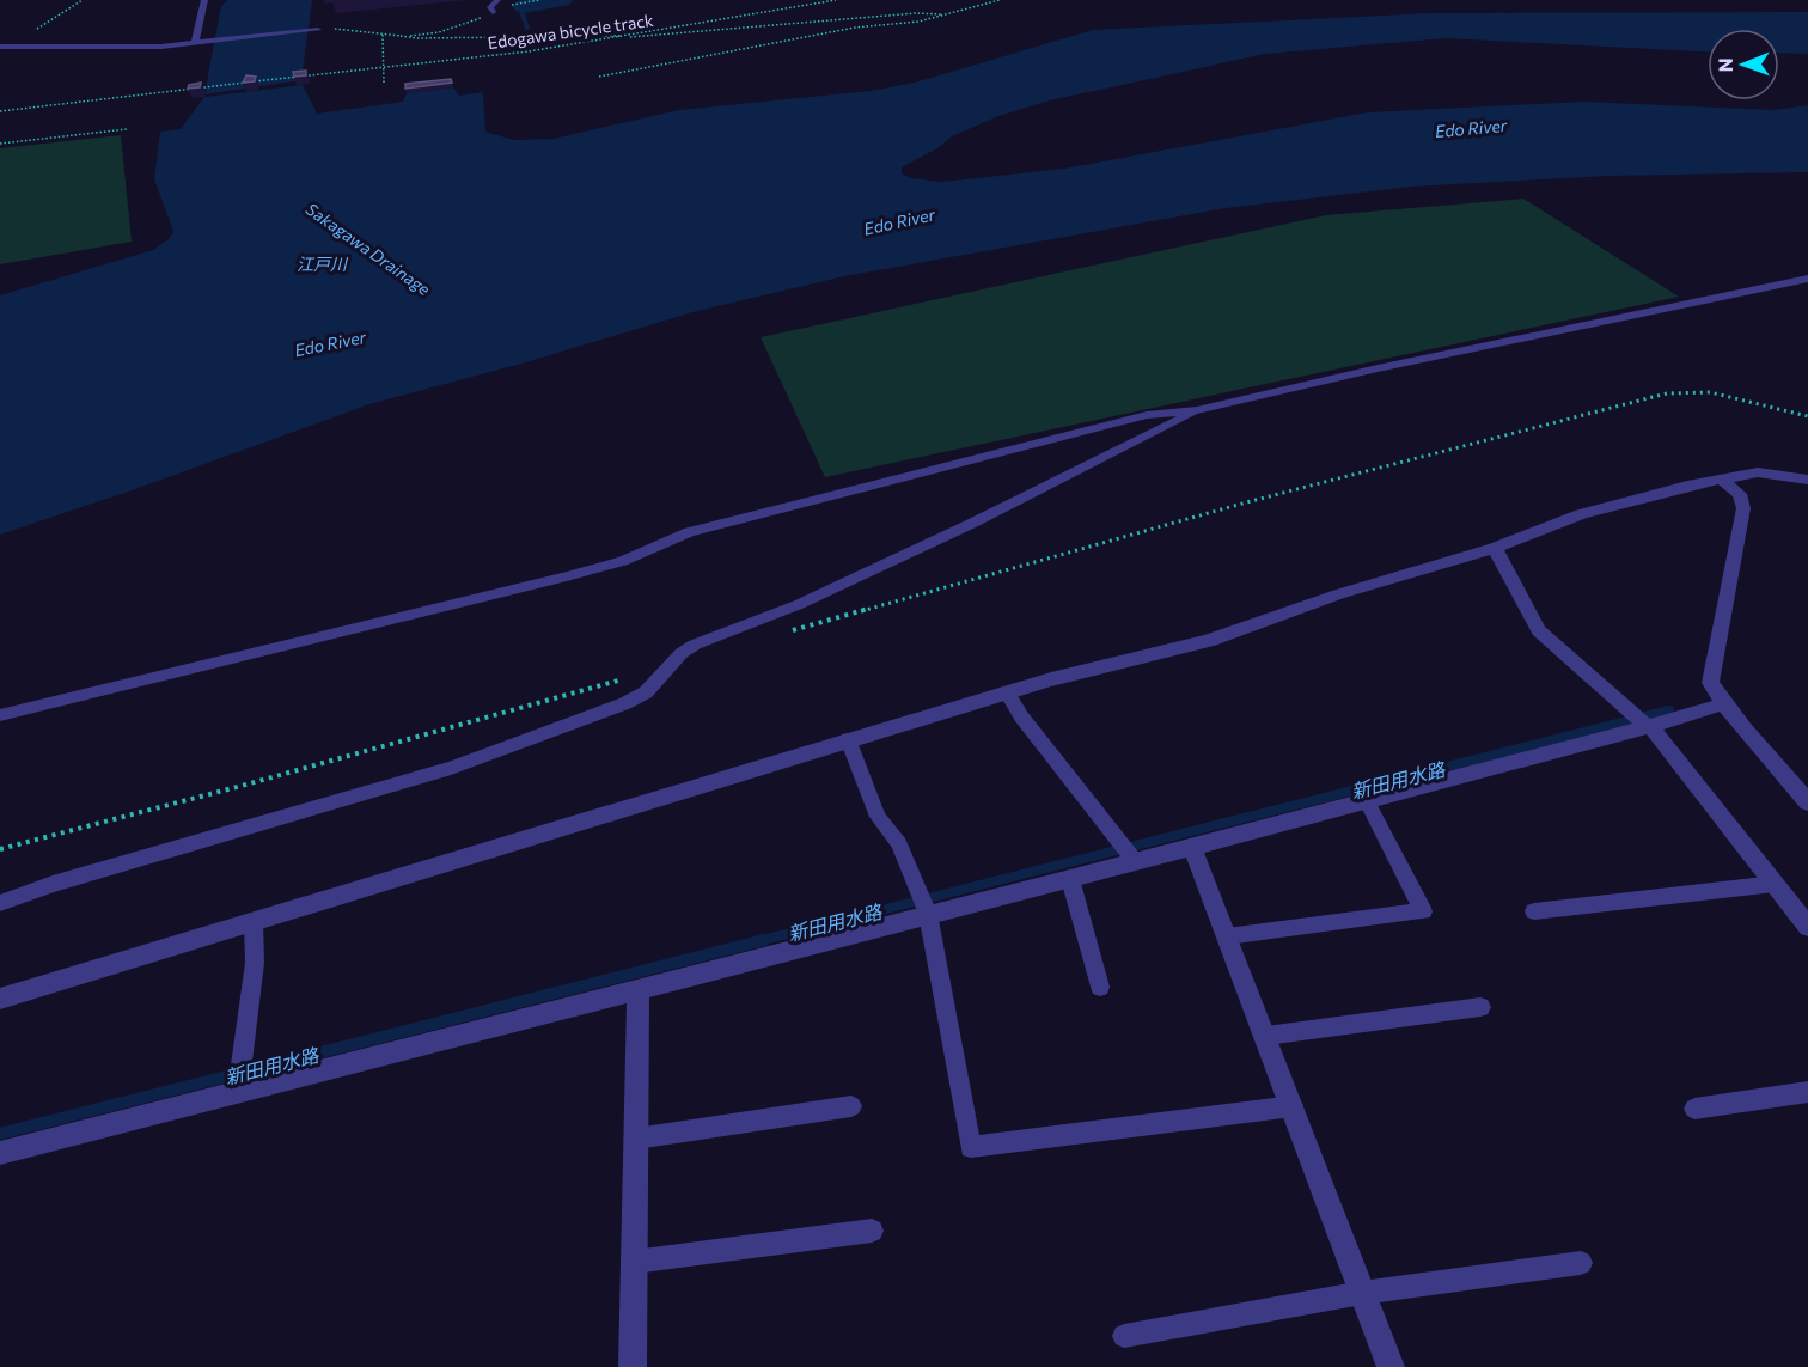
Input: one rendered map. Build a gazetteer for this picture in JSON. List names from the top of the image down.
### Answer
{
  "streets": {
    "path": ["Edogawa bicycle track"]
  },
  "water": [
    "Edo River",
    "Sakagawa Drainage",
    "江戸川",
    "新田用水路"
  ],
  "north": "left"
}
